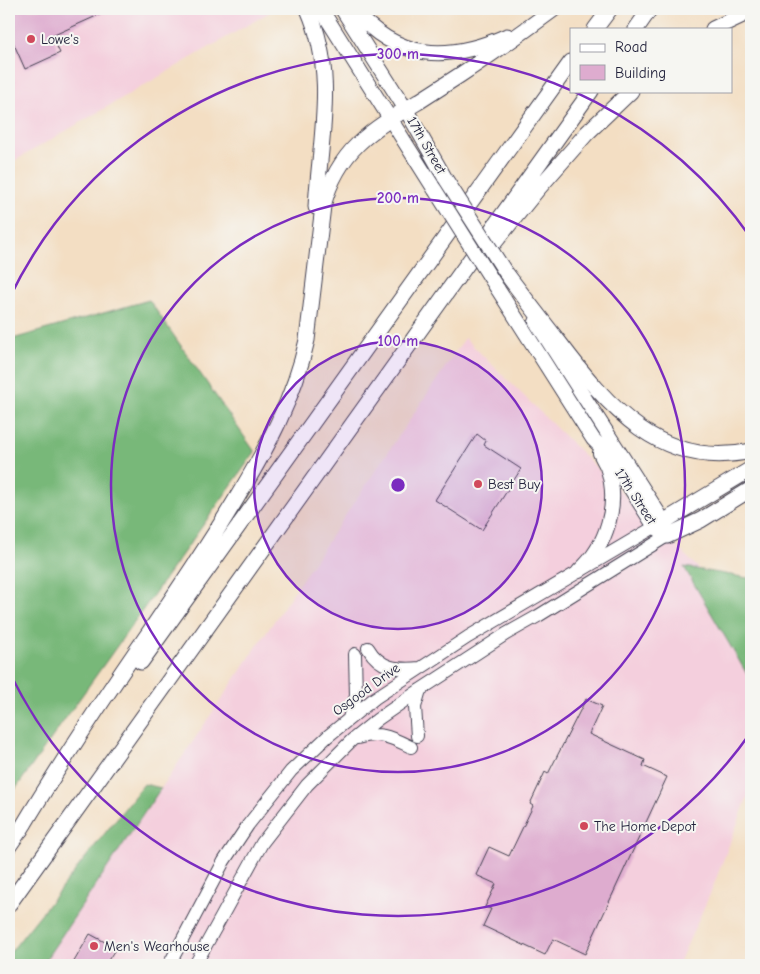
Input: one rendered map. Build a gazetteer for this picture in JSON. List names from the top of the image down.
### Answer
{
  "streets": {
    "main road": ["17th Street", "Osgood Drive"]
  },
  "crossings": [
    ["17th Street", "Osgood Drive"]
  ],
  "places": [
    "Lowe's",
    "Best Buy",
    "The Home Depot",
    "Men's Wearhouse"
  ],
  "legend": ["Road", "Building"],
  "rings": ["300 m", "200 m", "100 m"]
}
